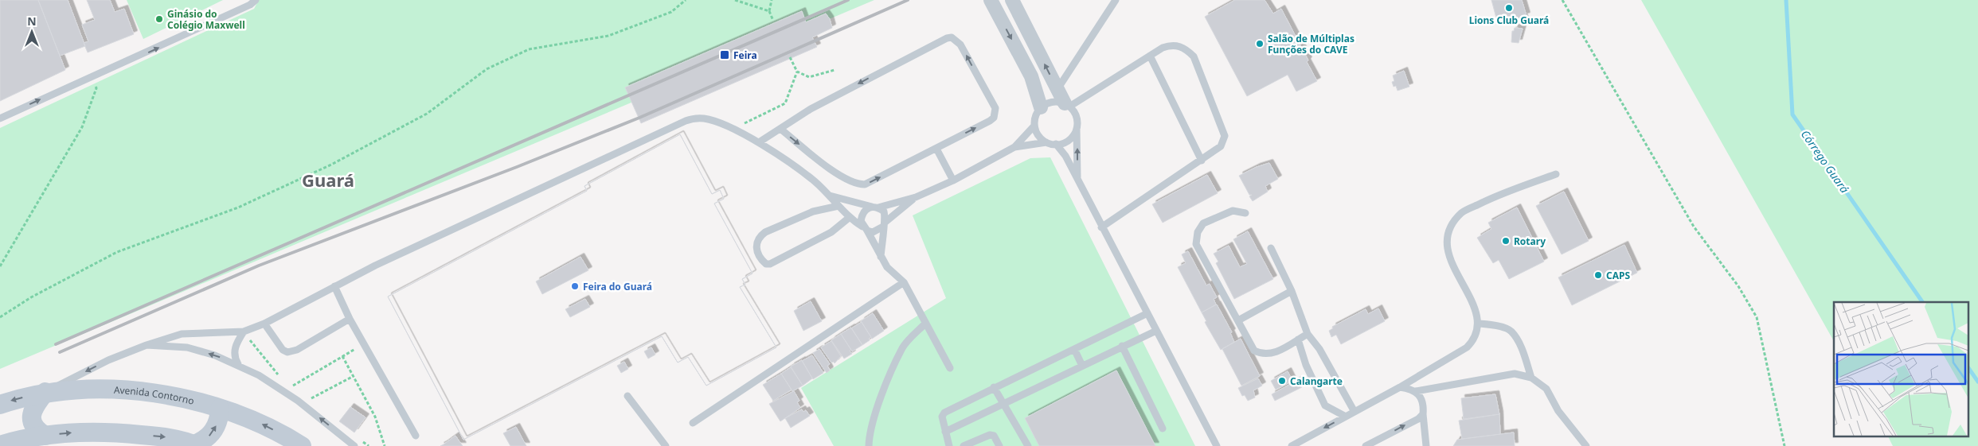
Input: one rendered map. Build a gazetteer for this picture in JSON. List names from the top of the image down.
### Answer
{
  "streets": {
    "main road": ["Avenida Contorno"]
  },
  "districts": ["Guará"],
  "water": ["Córrego Guará"],
  "places": {
    "other": [
      "Lions Club Guará",
      "Ginásio do Colégio Maxwell",
      "Salão de Múltiplas Funções do CAVE",
      "Rotary",
      "CAPS",
      "Feira do Guará",
      "Calangarte"
    ],
    "transit": ["Feira"]
  },
  "north": "top"
}
